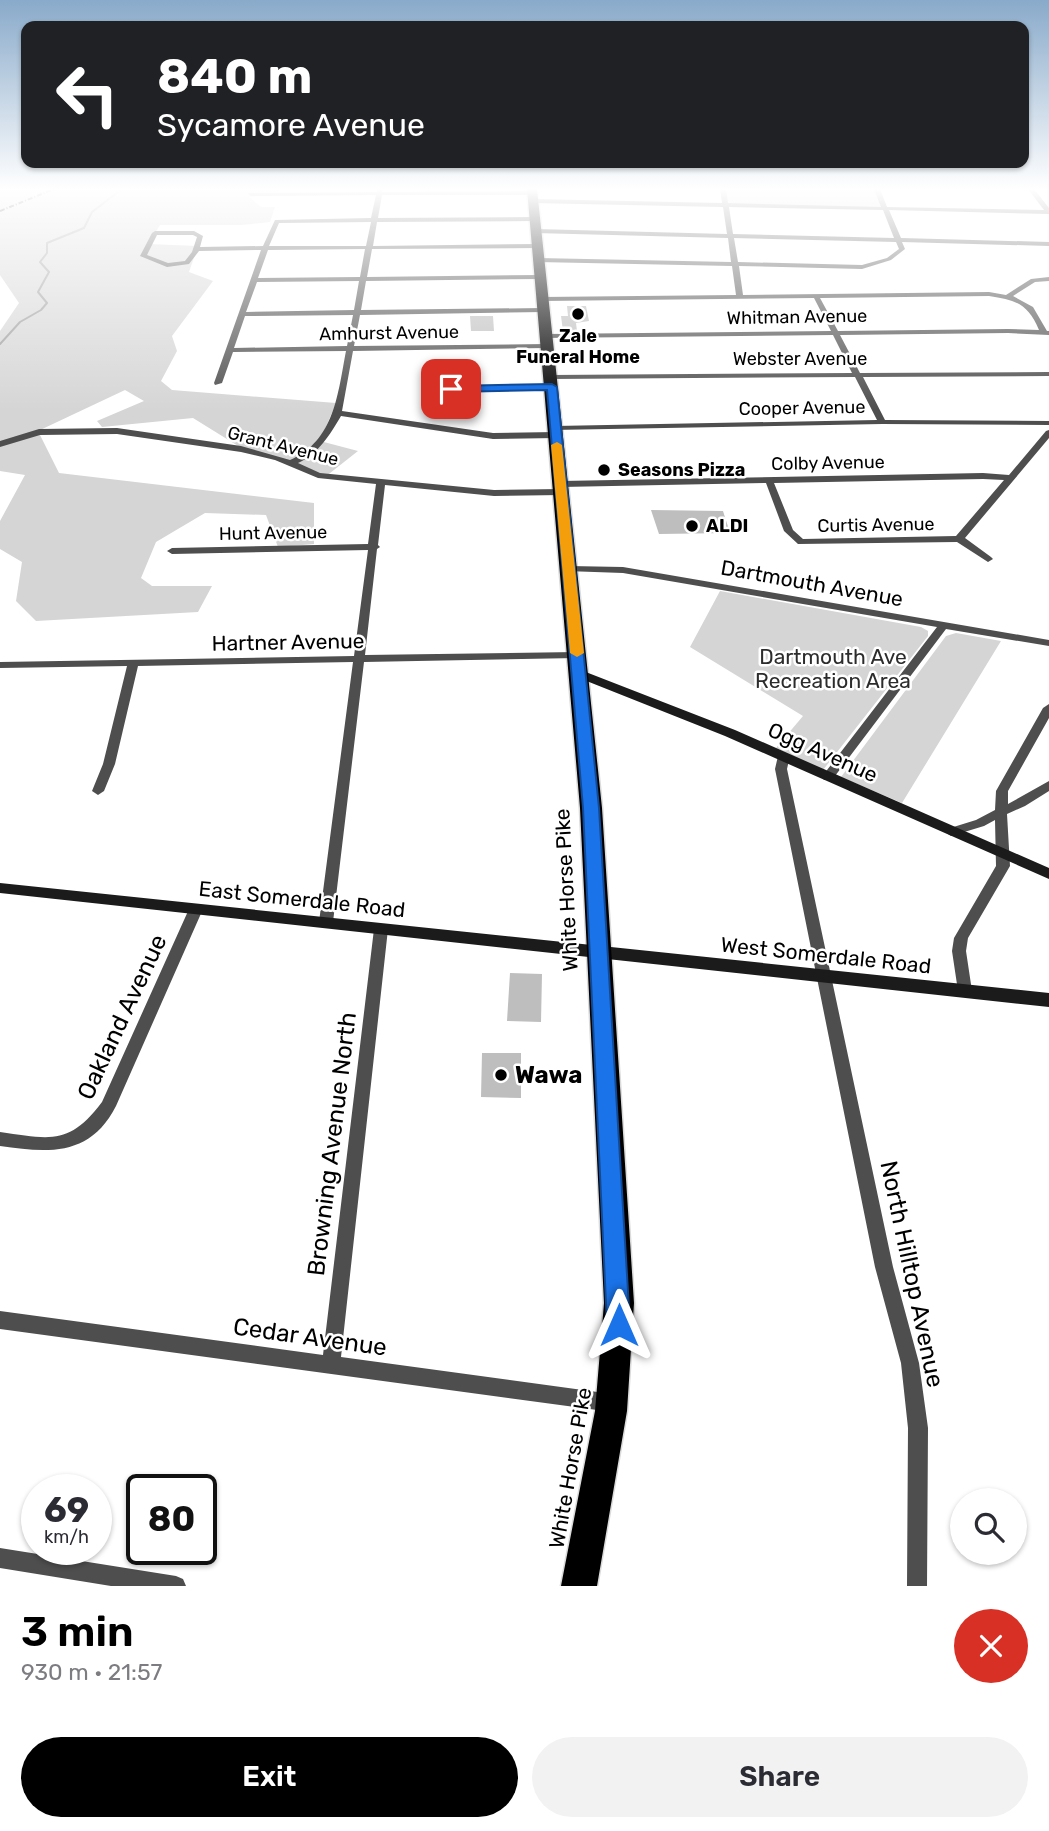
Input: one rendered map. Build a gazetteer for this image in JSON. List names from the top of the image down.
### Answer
{
  "streets": {
    "highway": ["White Horse Pike"],
    "main road": ["Ogg Avenue", "East Somerdale Road", "West Somerdale Road"],
    "street": [
      "Whitman Avenue",
      "Amhurst Avenue",
      "Webster Avenue",
      "Cooper Avenue",
      "Grant Avenue",
      "Colby Avenue",
      "Curtis Avenue",
      "Hunt Avenue",
      "Dartmouth Avenue",
      "Hartner Avenue",
      "Oakland Avenue",
      "Browning Avenue North",
      "North Hilltop Avenue",
      "Cedar Avenue"
    ]
  },
  "crossings": [
    ["Whitman Avenue", "Amhurst Avenue"],
    ["Whitman Avenue", "White Horse Pike"],
    ["Amhurst Avenue", "White Horse Pike"],
    ["Webster Avenue", "White Horse Pike"],
    ["Cooper Avenue", "White Horse Pike"],
    ["Grant Avenue", "Colby Avenue"],
    ["Grant Avenue", "White Horse Pike"],
    ["Colby Avenue", "Curtis Avenue"],
    ["Colby Avenue", "White Horse Pike"],
    ["Dartmouth Avenue", "White Horse Pike"],
    ["Hartner Avenue", "Ogg Avenue"],
    ["Hartner Avenue", "White Horse Pike"],
    ["Ogg Avenue", "White Horse Pike"],
    ["Ogg Avenue", "North Hilltop Avenue"],
    ["White Horse Pike", "East Somerdale Road"],
    ["White Horse Pike", "West Somerdale Road"],
    ["White Horse Pike", "Cedar Avenue"],
    ["East Somerdale Road", "West Somerdale Road"],
    ["East Somerdale Road", "Oakland Avenue"],
    ["East Somerdale Road", "Browning Avenue North"],
    ["West Somerdale Road", "North Hilltop Avenue"],
    ["Browning Avenue North", "Cedar Avenue"]
  ],
  "parks": ["Dartmouth Ave Recreation Area"],
  "places": [
    "Zale Funeral Home",
    "Seasons Pizza",
    "ALDI",
    "Wawa"
  ],
  "page": {
    "turn": ["840 m", "Sycamore Avenue"],
    "speed": "69 km/h",
    "limit": "80",
    "heading": ["3 min", "930 m · 21:57"],
    "buttons": ["Exit", "Share"]
  }
}
